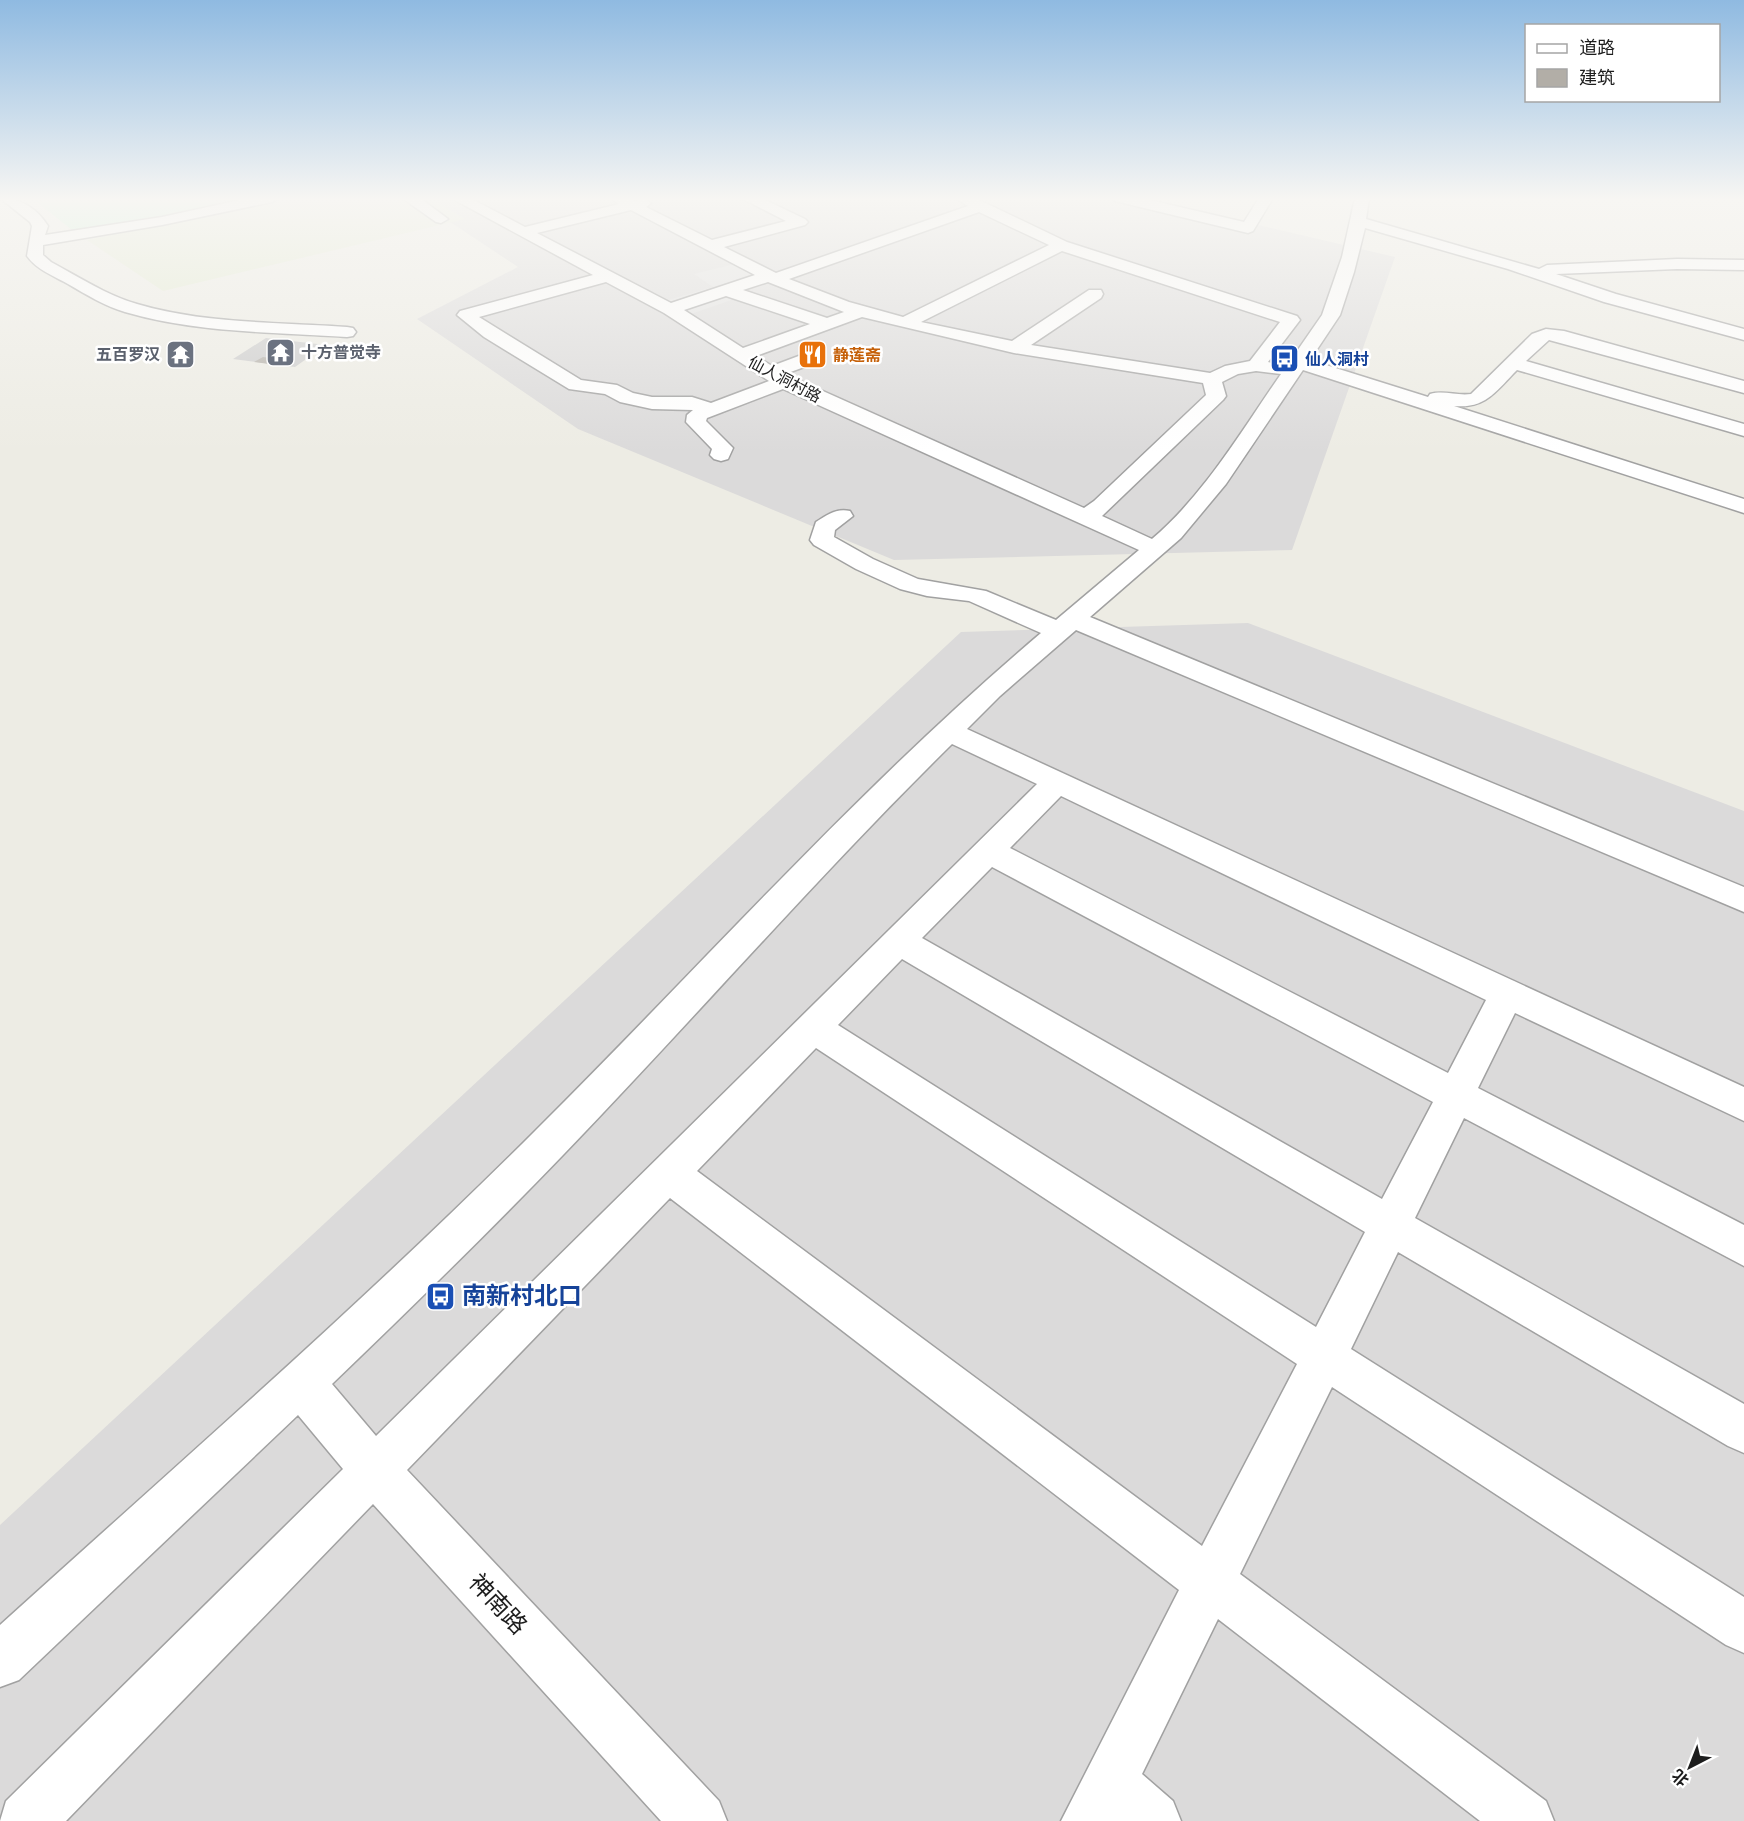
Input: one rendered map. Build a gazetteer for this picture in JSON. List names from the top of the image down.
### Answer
{
  "streets": {
    "street": ["仙人洞村路", "神南路"]
  },
  "places": {
    "temple": ["十方普觉寺", "五百罗汉"],
    "restaurant": ["静莲斋"],
    "bus stop": ["仙人洞村", "南新村北口"]
  },
  "legend": ["道路", "建筑"],
  "north": "bottom left"
}
